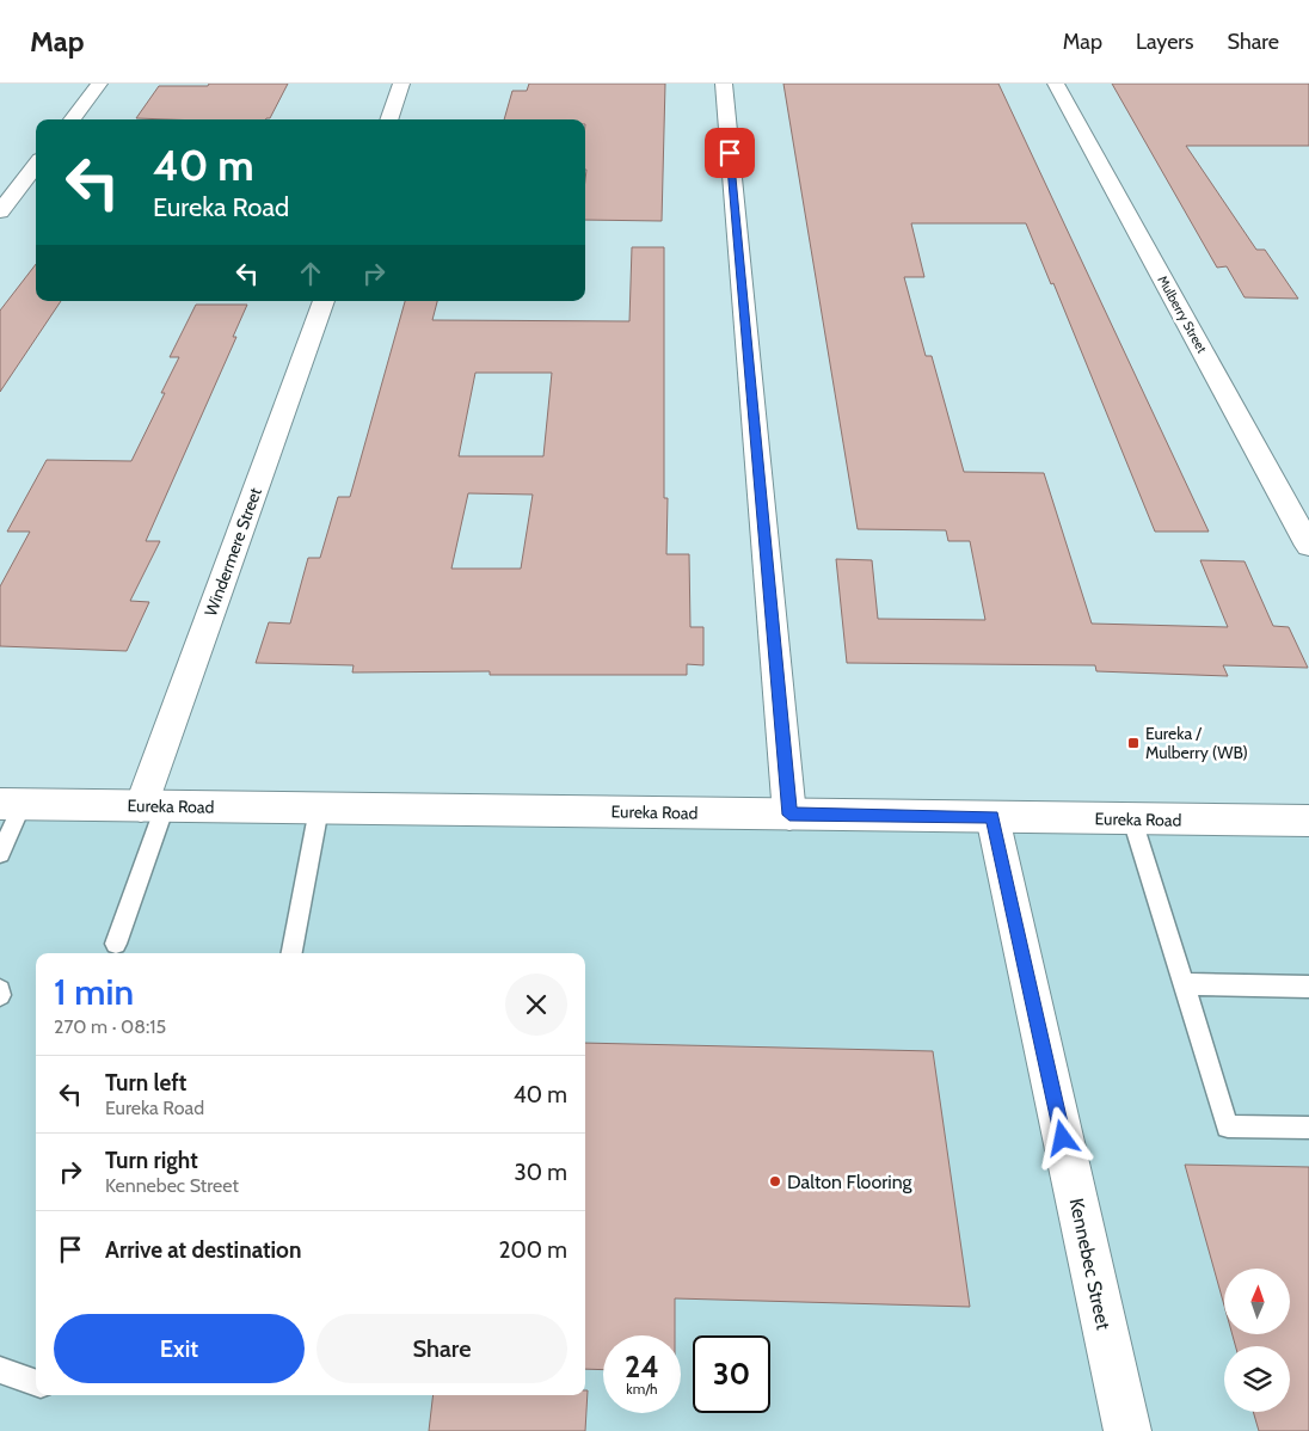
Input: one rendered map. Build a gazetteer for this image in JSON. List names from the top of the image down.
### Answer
{
  "streets": {
    "street": [
      "Mulberry Street",
      "Windermere Street",
      "Eureka Road",
      "Kennebec Street"
    ]
  },
  "crossings": [
    ["Windermere Street", "Eureka Road"],
    ["Eureka Road", "Kennebec Street"]
  ],
  "places": {
    "transit": ["Eureka / Mulberry (WB)"],
    "other": ["Dalton Flooring"]
  },
  "north": "top",
  "page": {
    "header": "Map",
    "nav": ["Map", "Layers", "Share"],
    "turn": ["40 m", "Eureka Road"],
    "heading": ["1 min", "270 m · 08:15"],
    "list": [
      {
        "name": "Turn left",
        "note": "Eureka Road",
        "value": "40 m"
      },
      {
        "name": "Turn right",
        "note": "Kennebec Street",
        "value": "30 m"
      },
      {
        "name": "Arrive at destination",
        "value": "200 m"
      }
    ],
    "buttons": ["Exit", "Share"],
    "speed": "24 km/h",
    "limit": "30"
  }
}
